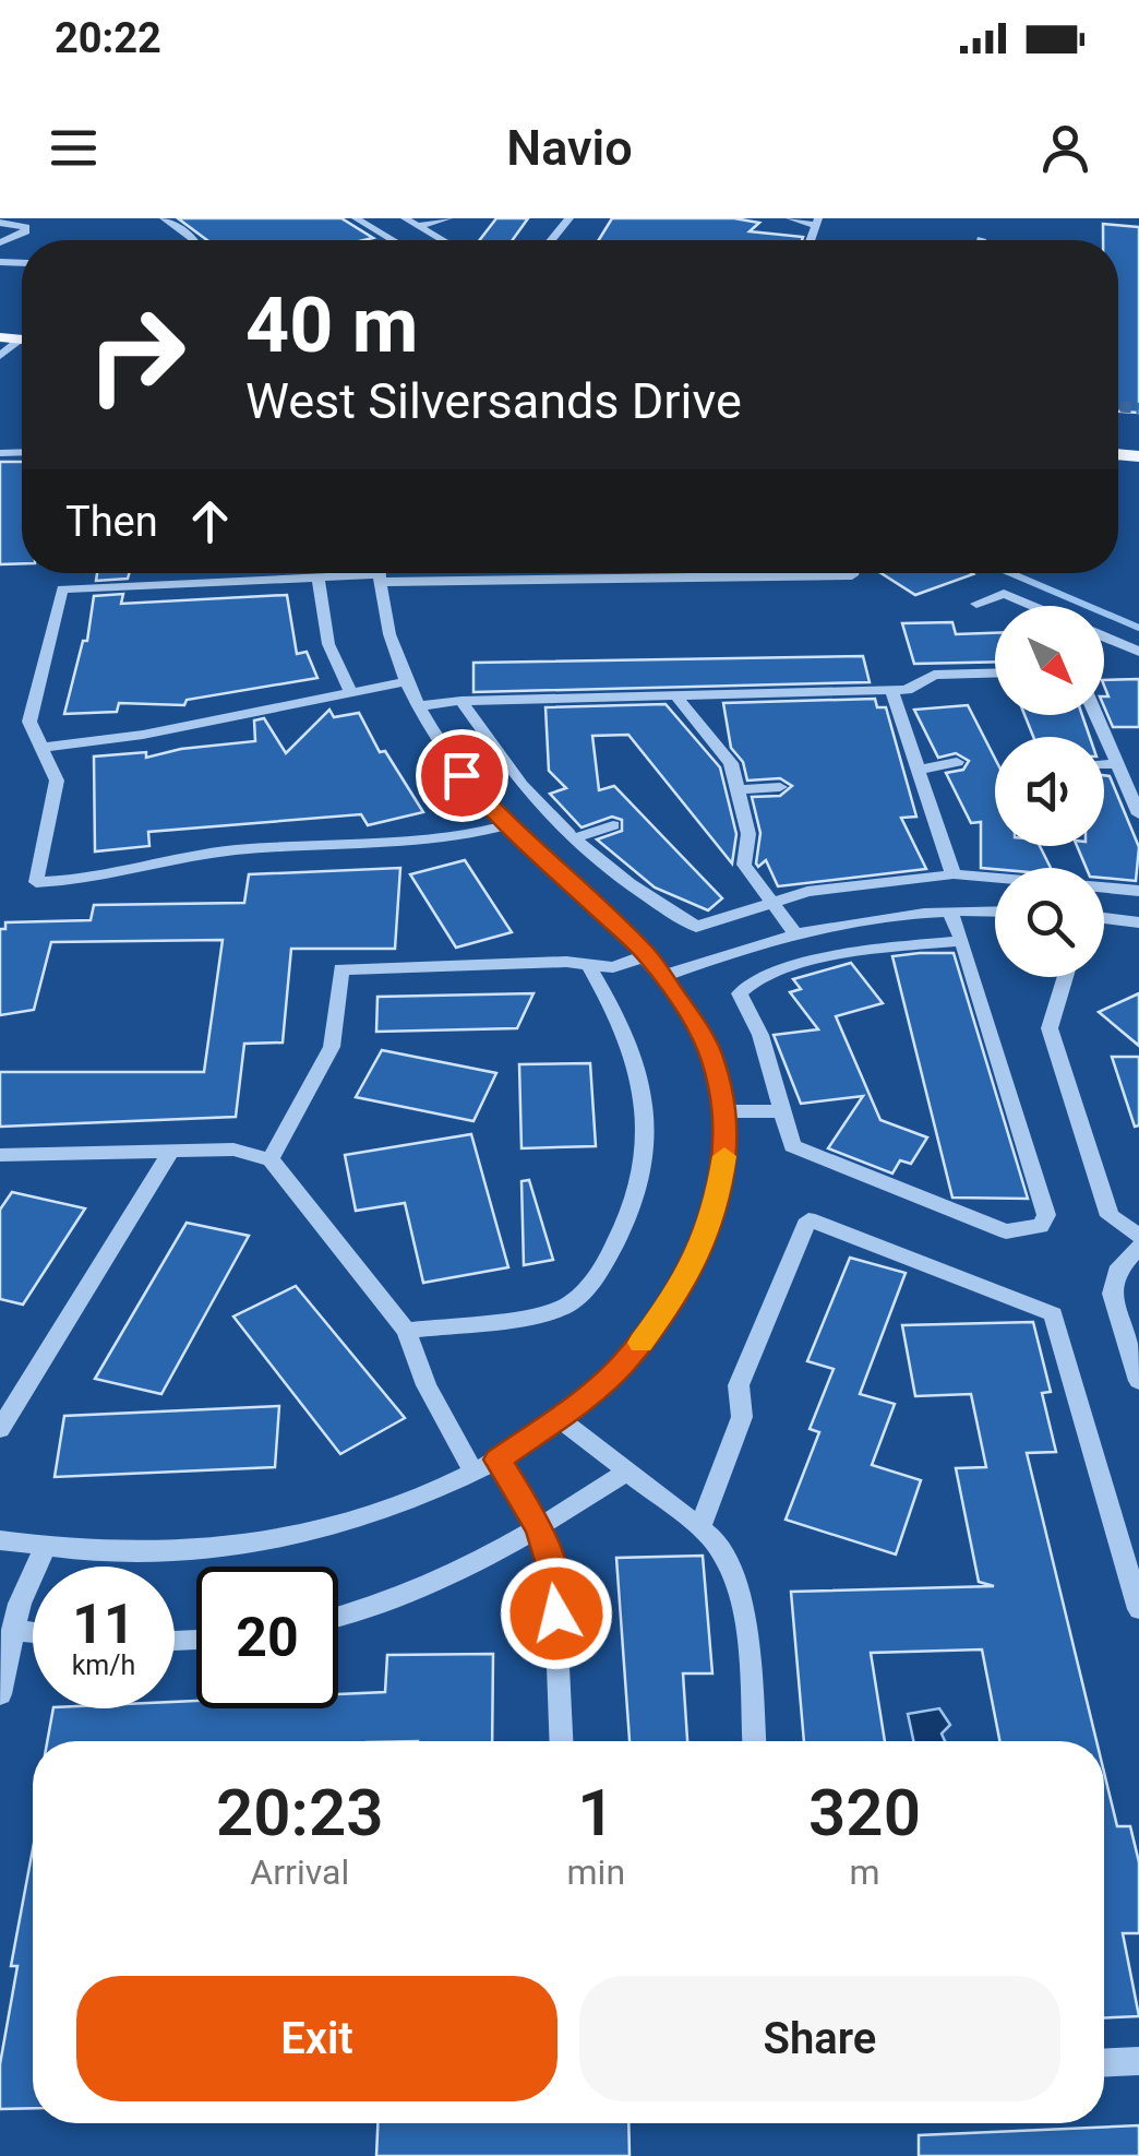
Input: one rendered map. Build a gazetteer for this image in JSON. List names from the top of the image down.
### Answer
{
  "north": "bottom right",
  "page": {
    "status": "20:22",
    "header": "Navio",
    "turn": ["40 m", "West Silversands Drive"],
    "then": "Then",
    "speed": "11 km/h",
    "limit": "20",
    "eta": [
      "20:23",
      "Arrival",
      "1",
      "min",
      "320",
      "m"
    ],
    "buttons": ["Exit", "Share"]
  }
}
